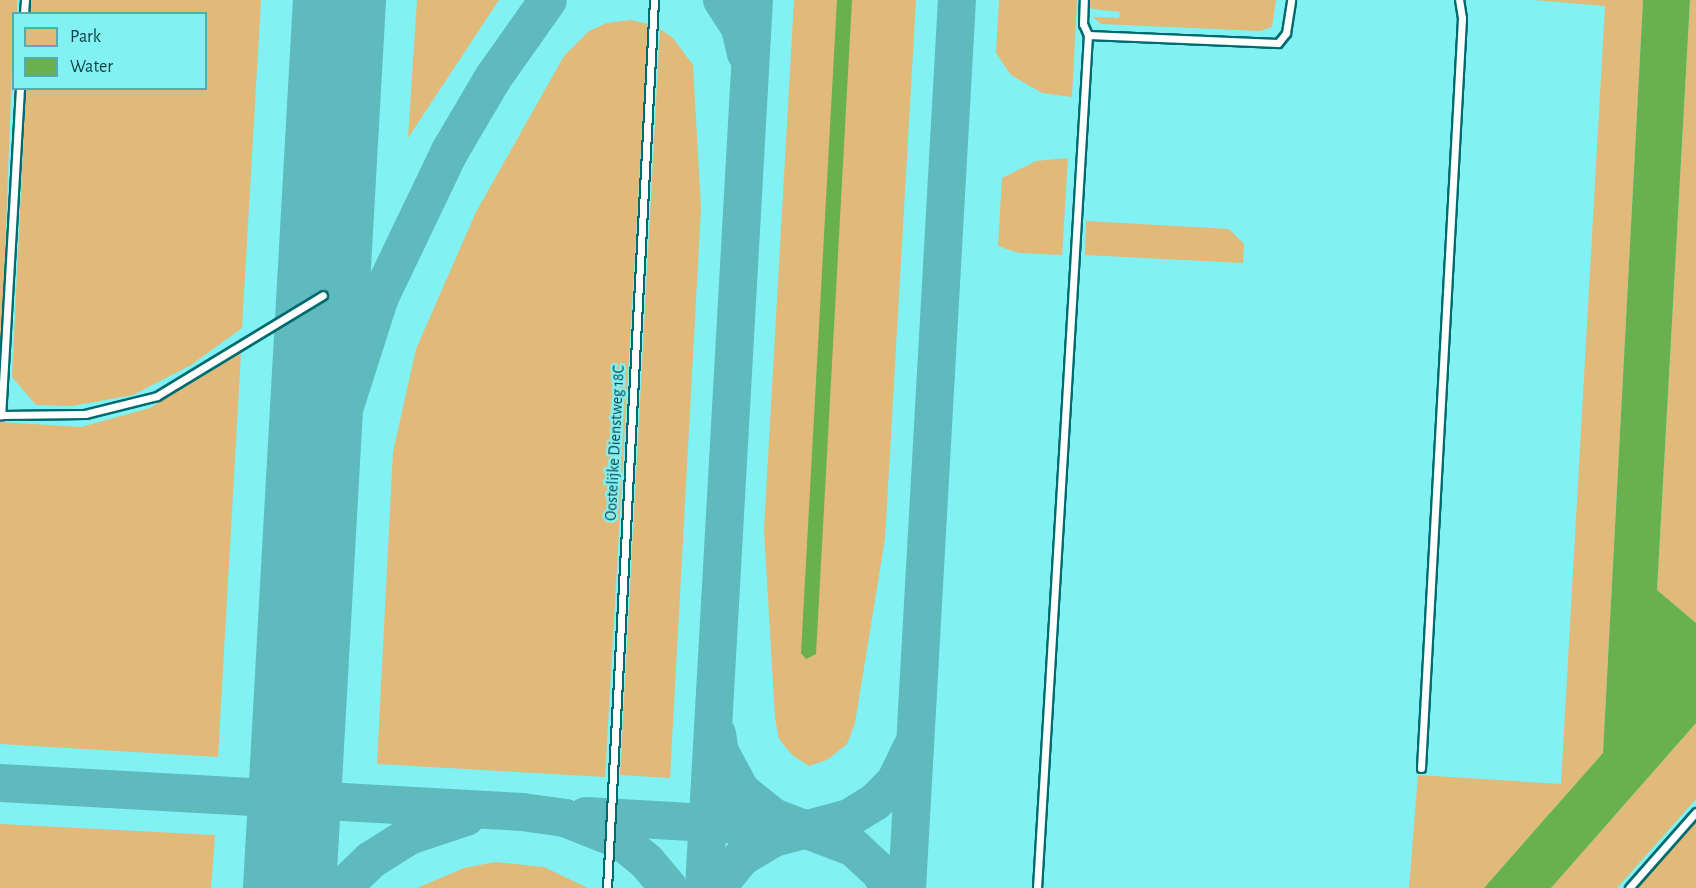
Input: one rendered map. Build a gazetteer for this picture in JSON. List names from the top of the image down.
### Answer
{
  "streets": {
    "lane": ["Oostelijke Dienstweg 18C"]
  },
  "legend": ["Park", "Water"]
}
